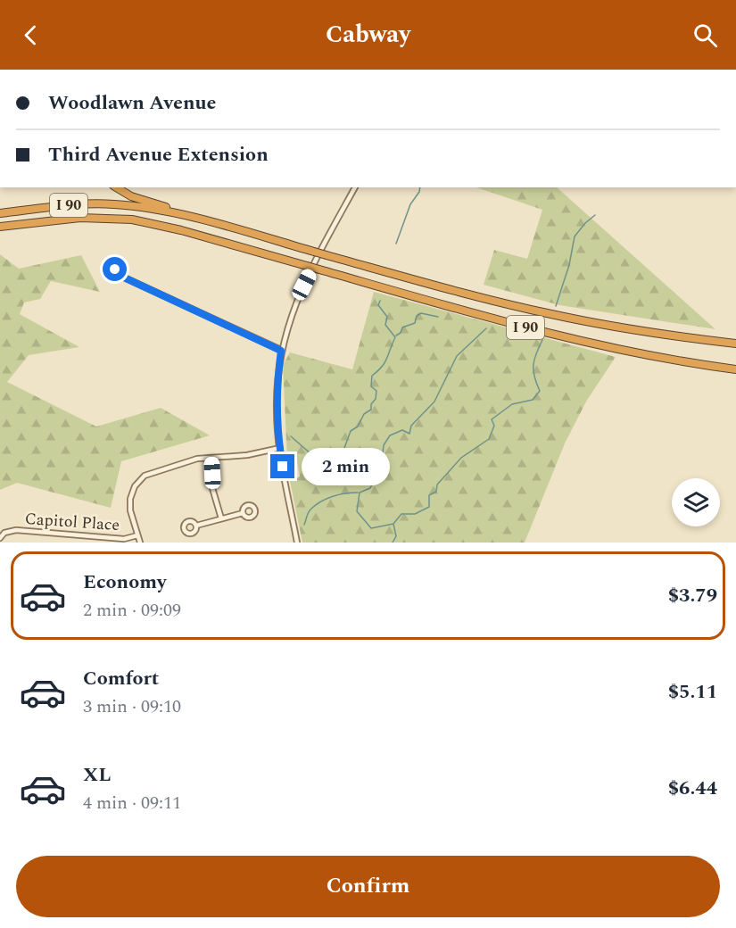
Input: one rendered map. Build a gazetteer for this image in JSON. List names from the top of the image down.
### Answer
{
  "streets": {
    "highway": ["I 90"],
    "street": ["Capitol Place"]
  },
  "page": {
    "header": "Cabway",
    "banner": ["Woodlawn Avenue", "Third Avenue Extension"],
    "bubble": "2 min",
    "list": [
      {
        "name": "Economy",
        "note": "2 min · 09:09",
        "value": "$3.79"
      },
      {
        "name": "Comfort",
        "note": "3 min · 09:10",
        "value": "$5.11"
      },
      {
        "name": "XL",
        "note": "4 min · 09:11",
        "value": "$6.44"
      }
    ],
    "buttons": "Confirm"
  }
}
